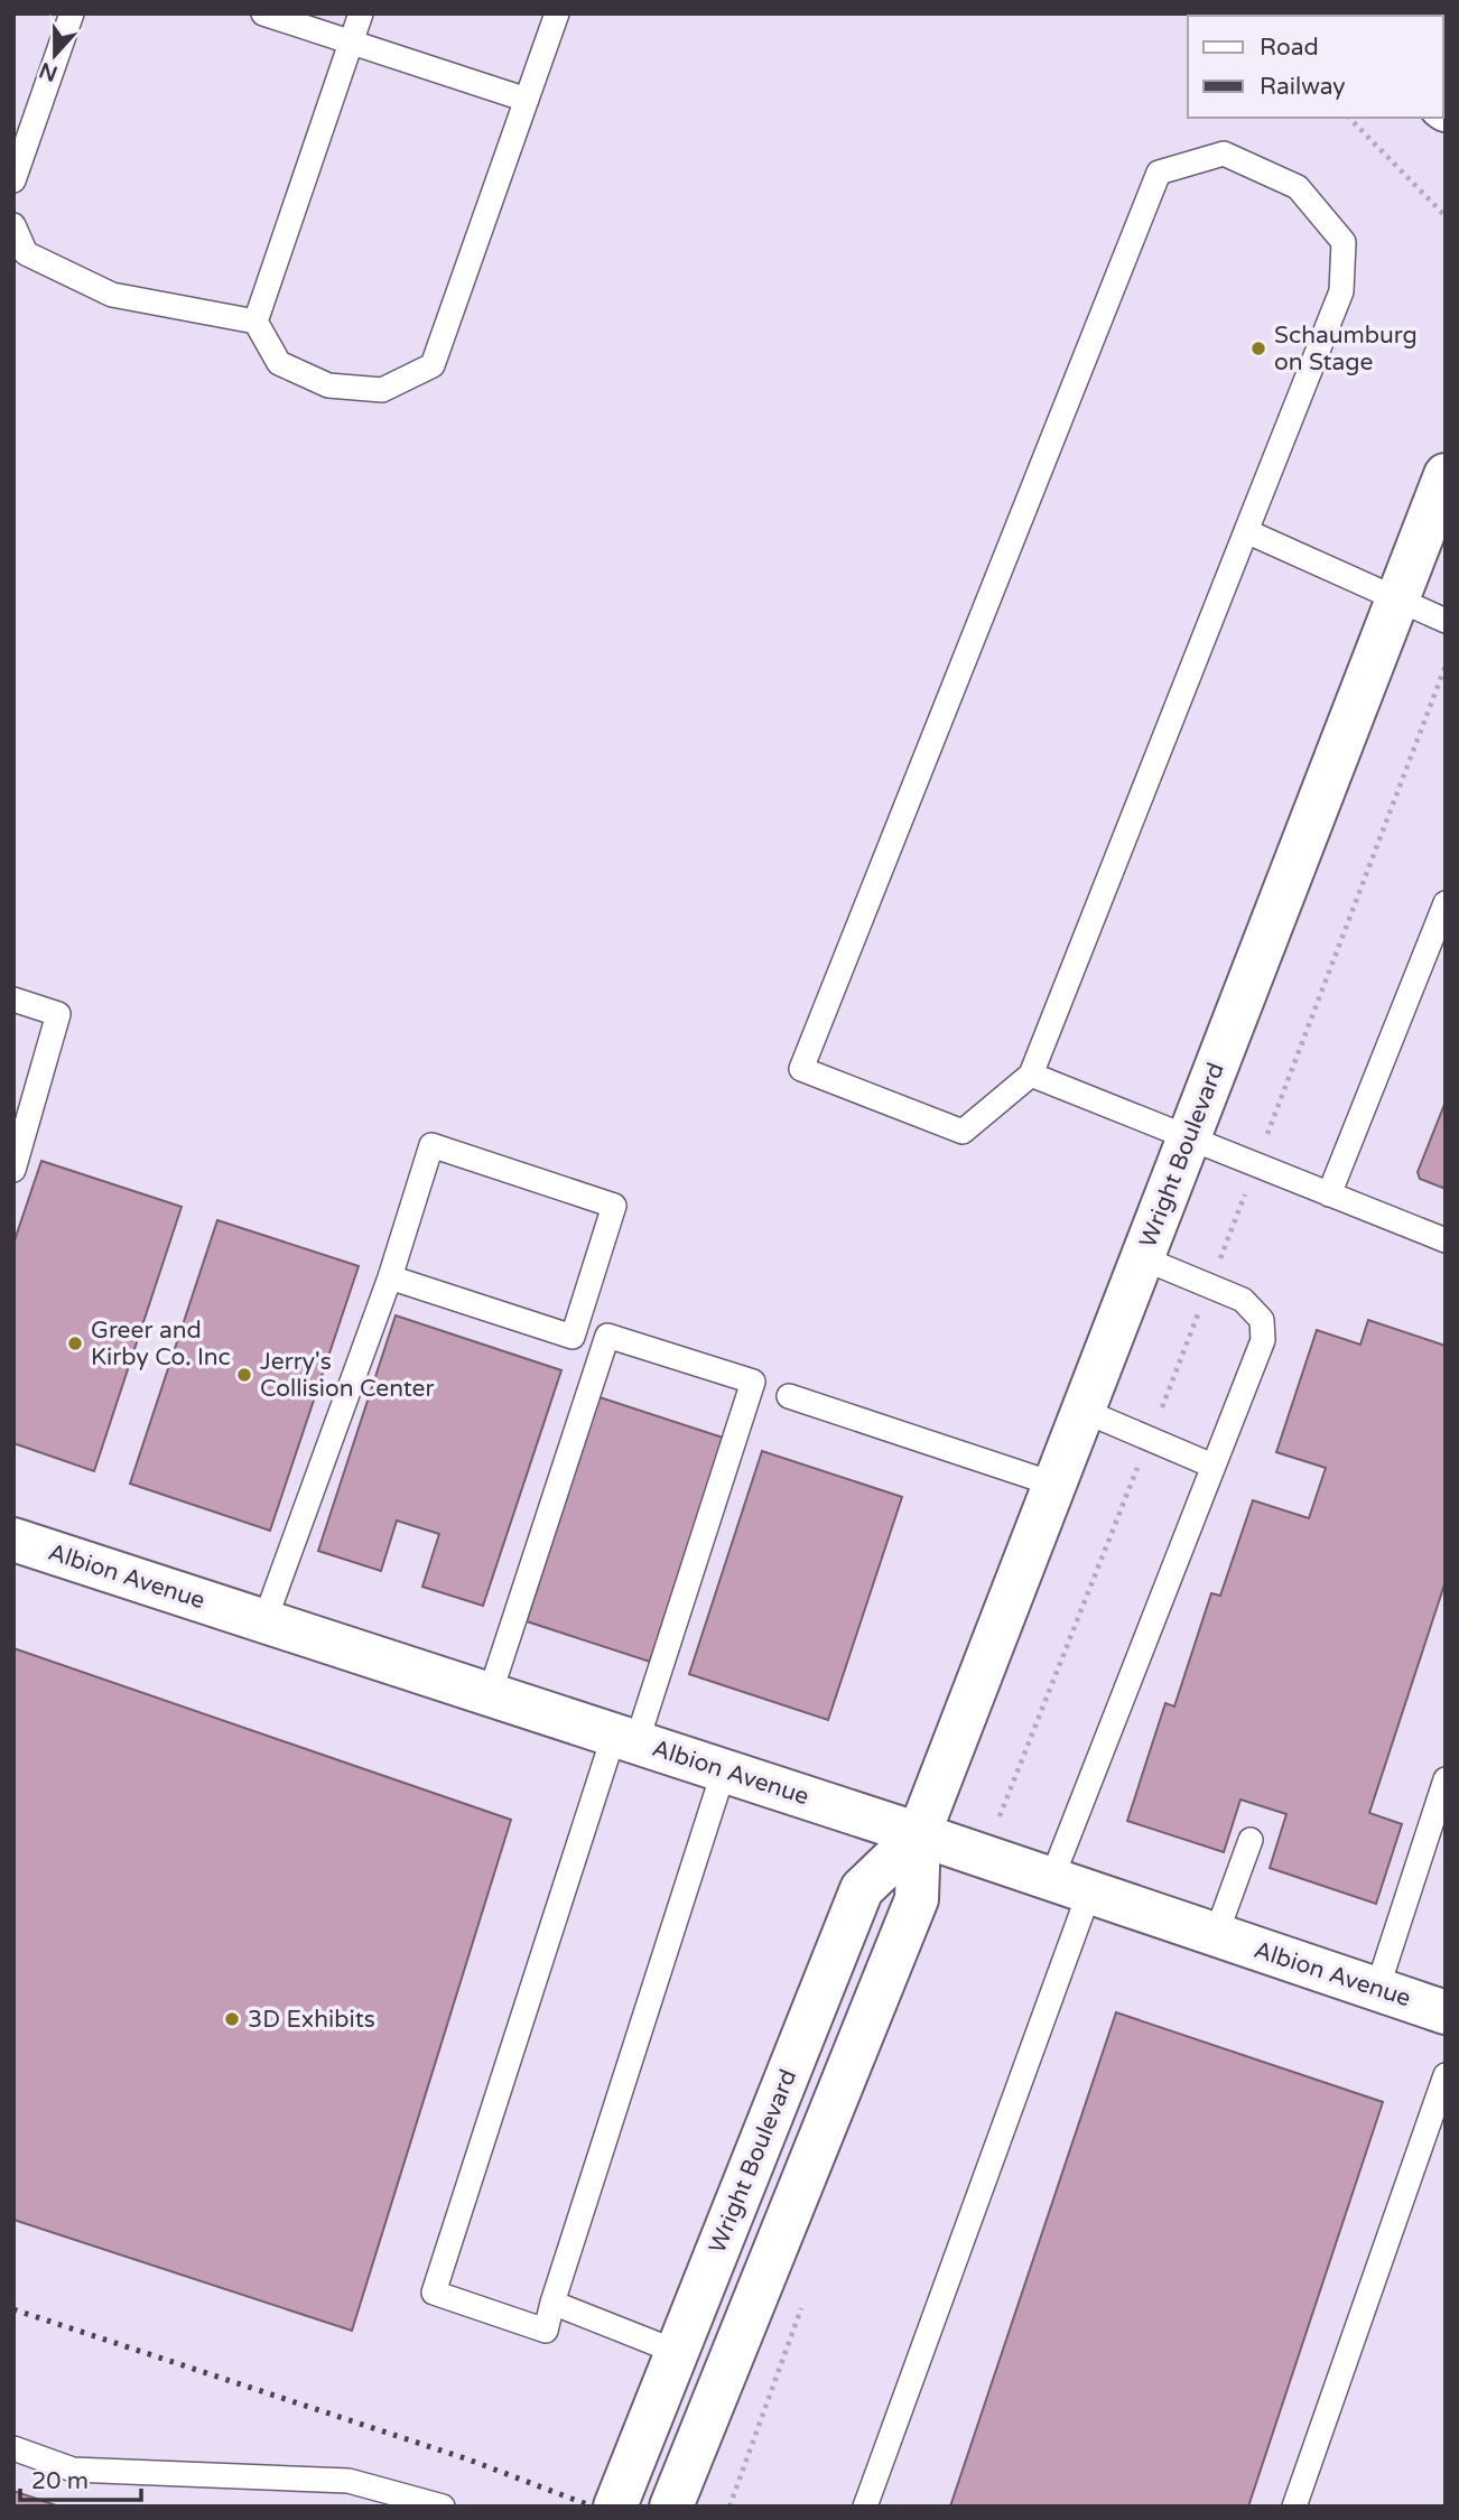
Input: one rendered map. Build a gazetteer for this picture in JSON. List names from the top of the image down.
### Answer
{
  "streets": {
    "street": ["Wright Boulevard", "Albion Avenue"]
  },
  "crossings": [
    ["Wright Boulevard", "Albion Avenue"]
  ],
  "places": [
    "Schaumburg on Stage",
    "Greer and Kirby Co. Inc",
    "Jerry's Collision Center",
    "3D Exhibits"
  ],
  "legend": ["Road", "Railway"],
  "scale_bar": "20 m",
  "north": "bottom"
}
